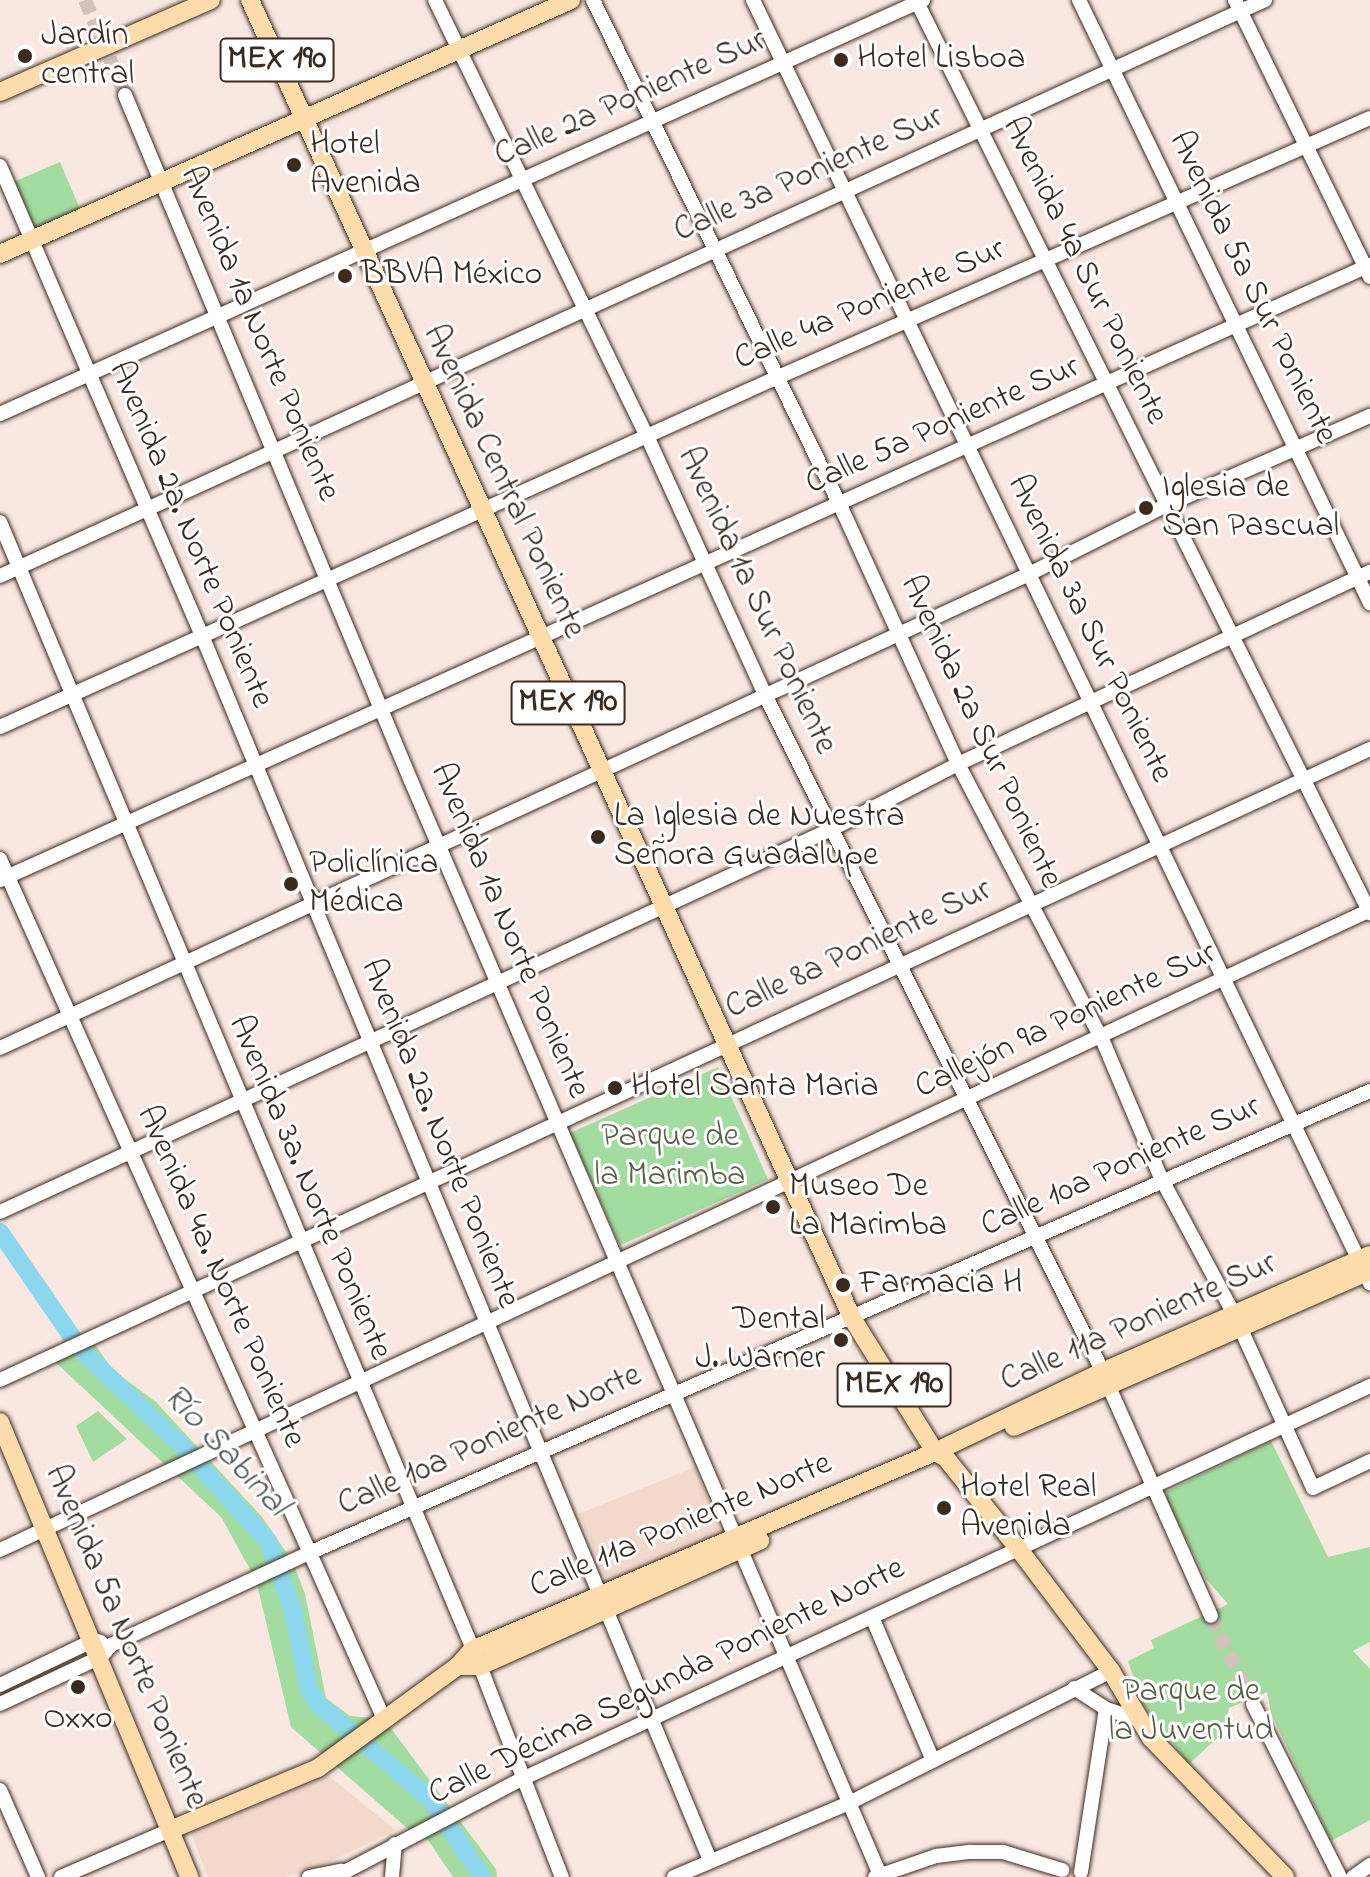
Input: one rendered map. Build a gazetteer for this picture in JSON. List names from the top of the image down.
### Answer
{
  "streets": {
    "main road": [
      "MEX 190",
      "Avenida Central Poniente",
      "Calle 11a Poniente Sur",
      "Calle 11a Poniente Norte",
      "Avenida 5a Norte Poniente"
    ],
    "street": [
      "Calle 2a Poniente Sur",
      "Calle 3a Poniente Sur",
      "Avenida 4a Sur Poniente",
      "Avenida 5a Sur Poniente",
      "Calle 4a Poniente Sur",
      "Avenida 1a Norte Poniente",
      "Calle 5a Poniente Sur",
      "Avenida 2a. Norte Poniente",
      "Avenida 1a Sur Poniente",
      "Avenida 3a Sur Poniente",
      "Avenida 2a Sur Poniente",
      "Calle 8a Poniente Sur",
      "Callejón 9a Poniente Sur",
      "Calle 10a Poniente Sur",
      "Avenida 3a. Norte Poniente",
      "Avenida 4a. Norte Poniente",
      "Calle 10a Poniente Norte",
      "Calle Décima Segunda Poniente Norte"
    ]
  },
  "crossings": [
    ["MEX 190", "Avenida Central Poniente"],
    ["Calle 2a Poniente Sur", "Avenida 4a Sur Poniente"],
    ["Calle 2a Poniente Sur", "Avenida 1a Norte Poniente"],
    ["Calle 2a Poniente Sur", "Avenida Central Poniente"],
    ["Calle 2a Poniente Sur", "Avenida 2a. Norte Poniente"],
    ["Calle 2a Poniente Sur", "Avenida 1a Sur Poniente"],
    ["Calle 2a Poniente Sur", "Avenida 3a Sur Poniente"],
    ["Calle 2a Poniente Sur", "Avenida 2a Sur Poniente"],
    ["Calle 3a Poniente Sur", "Avenida 4a Sur Poniente"],
    ["Calle 3a Poniente Sur", "Avenida 5a Sur Poniente"],
    ["Calle 3a Poniente Sur", "Avenida 1a Norte Poniente"],
    ["Calle 3a Poniente Sur", "Avenida Central Poniente"],
    ["Calle 3a Poniente Sur", "Avenida 2a. Norte Poniente"],
    ["Calle 3a Poniente Sur", "Avenida 1a Sur Poniente"],
    ["Calle 3a Poniente Sur", "Avenida 3a Sur Poniente"],
    ["Calle 3a Poniente Sur", "Avenida 2a Sur Poniente"],
    ["Calle 3a Poniente Sur", "Avenida 3a. Norte Poniente"],
    ["Avenida 4a Sur Poniente", "Calle 4a Poniente Sur"],
    ["Avenida 4a Sur Poniente", "Calle 5a Poniente Sur"],
    ["Avenida 4a Sur Poniente", "Calle 8a Poniente Sur"],
    ["Avenida 4a Sur Poniente", "Callejón 9a Poniente Sur"],
    ["Avenida 5a Sur Poniente", "Calle 4a Poniente Sur"],
    ["Avenida 5a Sur Poniente", "Calle 5a Poniente Sur"],
    ["Calle 4a Poniente Sur", "Avenida 1a Norte Poniente"],
    ["Calle 4a Poniente Sur", "Avenida Central Poniente"],
    ["Calle 4a Poniente Sur", "Avenida 2a. Norte Poniente"],
    ["Calle 4a Poniente Sur", "Avenida 1a Sur Poniente"],
    ["Calle 4a Poniente Sur", "Avenida 3a Sur Poniente"],
    ["Calle 4a Poniente Sur", "Avenida 2a Sur Poniente"],
    ["Calle 4a Poniente Sur", "Avenida 3a. Norte Poniente"],
    ["Avenida 1a Norte Poniente", "Calle 5a Poniente Sur"],
    ["Avenida 1a Norte Poniente", "Calle 8a Poniente Sur"],
    ["Avenida 1a Norte Poniente", "Callejón 9a Poniente Sur"],
    ["Avenida 1a Norte Poniente", "Calle 10a Poniente Norte"],
    ["Avenida 1a Norte Poniente", "Calle 11a Poniente Norte"],
    ["Avenida 1a Norte Poniente", "Calle Décima Segunda Poniente Norte"],
    ["Calle 5a Poniente Sur", "Avenida Central Poniente"],
    ["Calle 5a Poniente Sur", "Avenida 2a. Norte Poniente"],
    ["Calle 5a Poniente Sur", "Avenida 1a Sur Poniente"],
    ["Calle 5a Poniente Sur", "Avenida 3a Sur Poniente"],
    ["Calle 5a Poniente Sur", "Avenida 2a Sur Poniente"],
    ["Calle 5a Poniente Sur", "Avenida 3a. Norte Poniente"],
    ["Calle 5a Poniente Sur", "Avenida 4a. Norte Poniente"],
    ["Avenida Central Poniente", "Calle 8a Poniente Sur"],
    ["Avenida Central Poniente", "Callejón 9a Poniente Sur"],
    ["Avenida Central Poniente", "Calle 10a Poniente Sur"],
    ["Avenida Central Poniente", "Calle 11a Poniente Sur"],
    ["Avenida Central Poniente", "Calle 10a Poniente Norte"],
    ["Avenida Central Poniente", "Calle 11a Poniente Norte"],
    ["Avenida Central Poniente", "Calle Décima Segunda Poniente Norte"],
    ["Avenida 2a. Norte Poniente", "Calle 8a Poniente Sur"],
    ["Avenida 2a. Norte Poniente", "Callejón 9a Poniente Sur"],
    ["Avenida 2a. Norte Poniente", "Calle 10a Poniente Norte"],
    ["Avenida 2a. Norte Poniente", "Calle 11a Poniente Norte"],
    ["Avenida 2a. Norte Poniente", "Calle Décima Segunda Poniente Norte"],
    ["Avenida 1a Sur Poniente", "Calle 8a Poniente Sur"],
    ["Avenida 1a Sur Poniente", "Callejón 9a Poniente Sur"],
    ["Avenida 1a Sur Poniente", "Calle 10a Poniente Sur"],
    ["Avenida 1a Sur Poniente", "Calle 11a Poniente Sur"],
    ["Avenida 1a Sur Poniente", "Calle Décima Segunda Poniente Norte"],
    ["Avenida 3a Sur Poniente", "Calle 8a Poniente Sur"],
    ["Avenida 3a Sur Poniente", "Callejón 9a Poniente Sur"],
    ["Avenida 3a Sur Poniente", "Calle 10a Poniente Sur"],
    ["Avenida 3a Sur Poniente", "Calle 11a Poniente Sur"],
    ["Avenida 2a Sur Poniente", "Calle 8a Poniente Sur"],
    ["Avenida 2a Sur Poniente", "Callejón 9a Poniente Sur"],
    ["Avenida 2a Sur Poniente", "Calle 10a Poniente Sur"],
    ["Avenida 2a Sur Poniente", "Calle 11a Poniente Sur"],
    ["Avenida 2a Sur Poniente", "Calle Décima Segunda Poniente Norte"],
    ["Calle 8a Poniente Sur", "Avenida 3a. Norte Poniente"],
    ["Calle 8a Poniente Sur", "Avenida 4a. Norte Poniente"],
    ["Callejón 9a Poniente Sur", "Avenida 3a. Norte Poniente"],
    ["Callejón 9a Poniente Sur", "Avenida 4a. Norte Poniente"],
    ["Callejón 9a Poniente Sur", "Avenida 5a Norte Poniente"],
    ["Calle 10a Poniente Sur", "Calle 10a Poniente Norte"],
    ["Avenida 3a. Norte Poniente", "Calle 10a Poniente Norte"],
    ["Avenida 3a. Norte Poniente", "Calle 11a Poniente Norte"],
    ["Avenida 3a. Norte Poniente", "Calle Décima Segunda Poniente Norte"],
    ["Avenida 4a. Norte Poniente", "Calle 10a Poniente Norte"],
    ["Calle 11a Poniente Sur", "Calle 11a Poniente Norte"],
    ["Calle 10a Poniente Norte", "Avenida 5a Norte Poniente"]
  ],
  "water": ["Río Sabinal"],
  "parks": ["Parque de la Marimba", "Parque de la Juventud"],
  "places": [
    "Jardín central",
    "Hotel Lisboa",
    "Hotel Avenida",
    "BBVA México",
    "Iglesia de San Pascual",
    "La Iglesia de Nuestra Señora Guadalupe",
    "Policlínica Médica",
    "Hotel Santa Maria",
    "Museo De La Marimba",
    "Farmacia H",
    "Dental J. Warner",
    "Hotel Real Avenida",
    "Oxxo"
  ]
}
